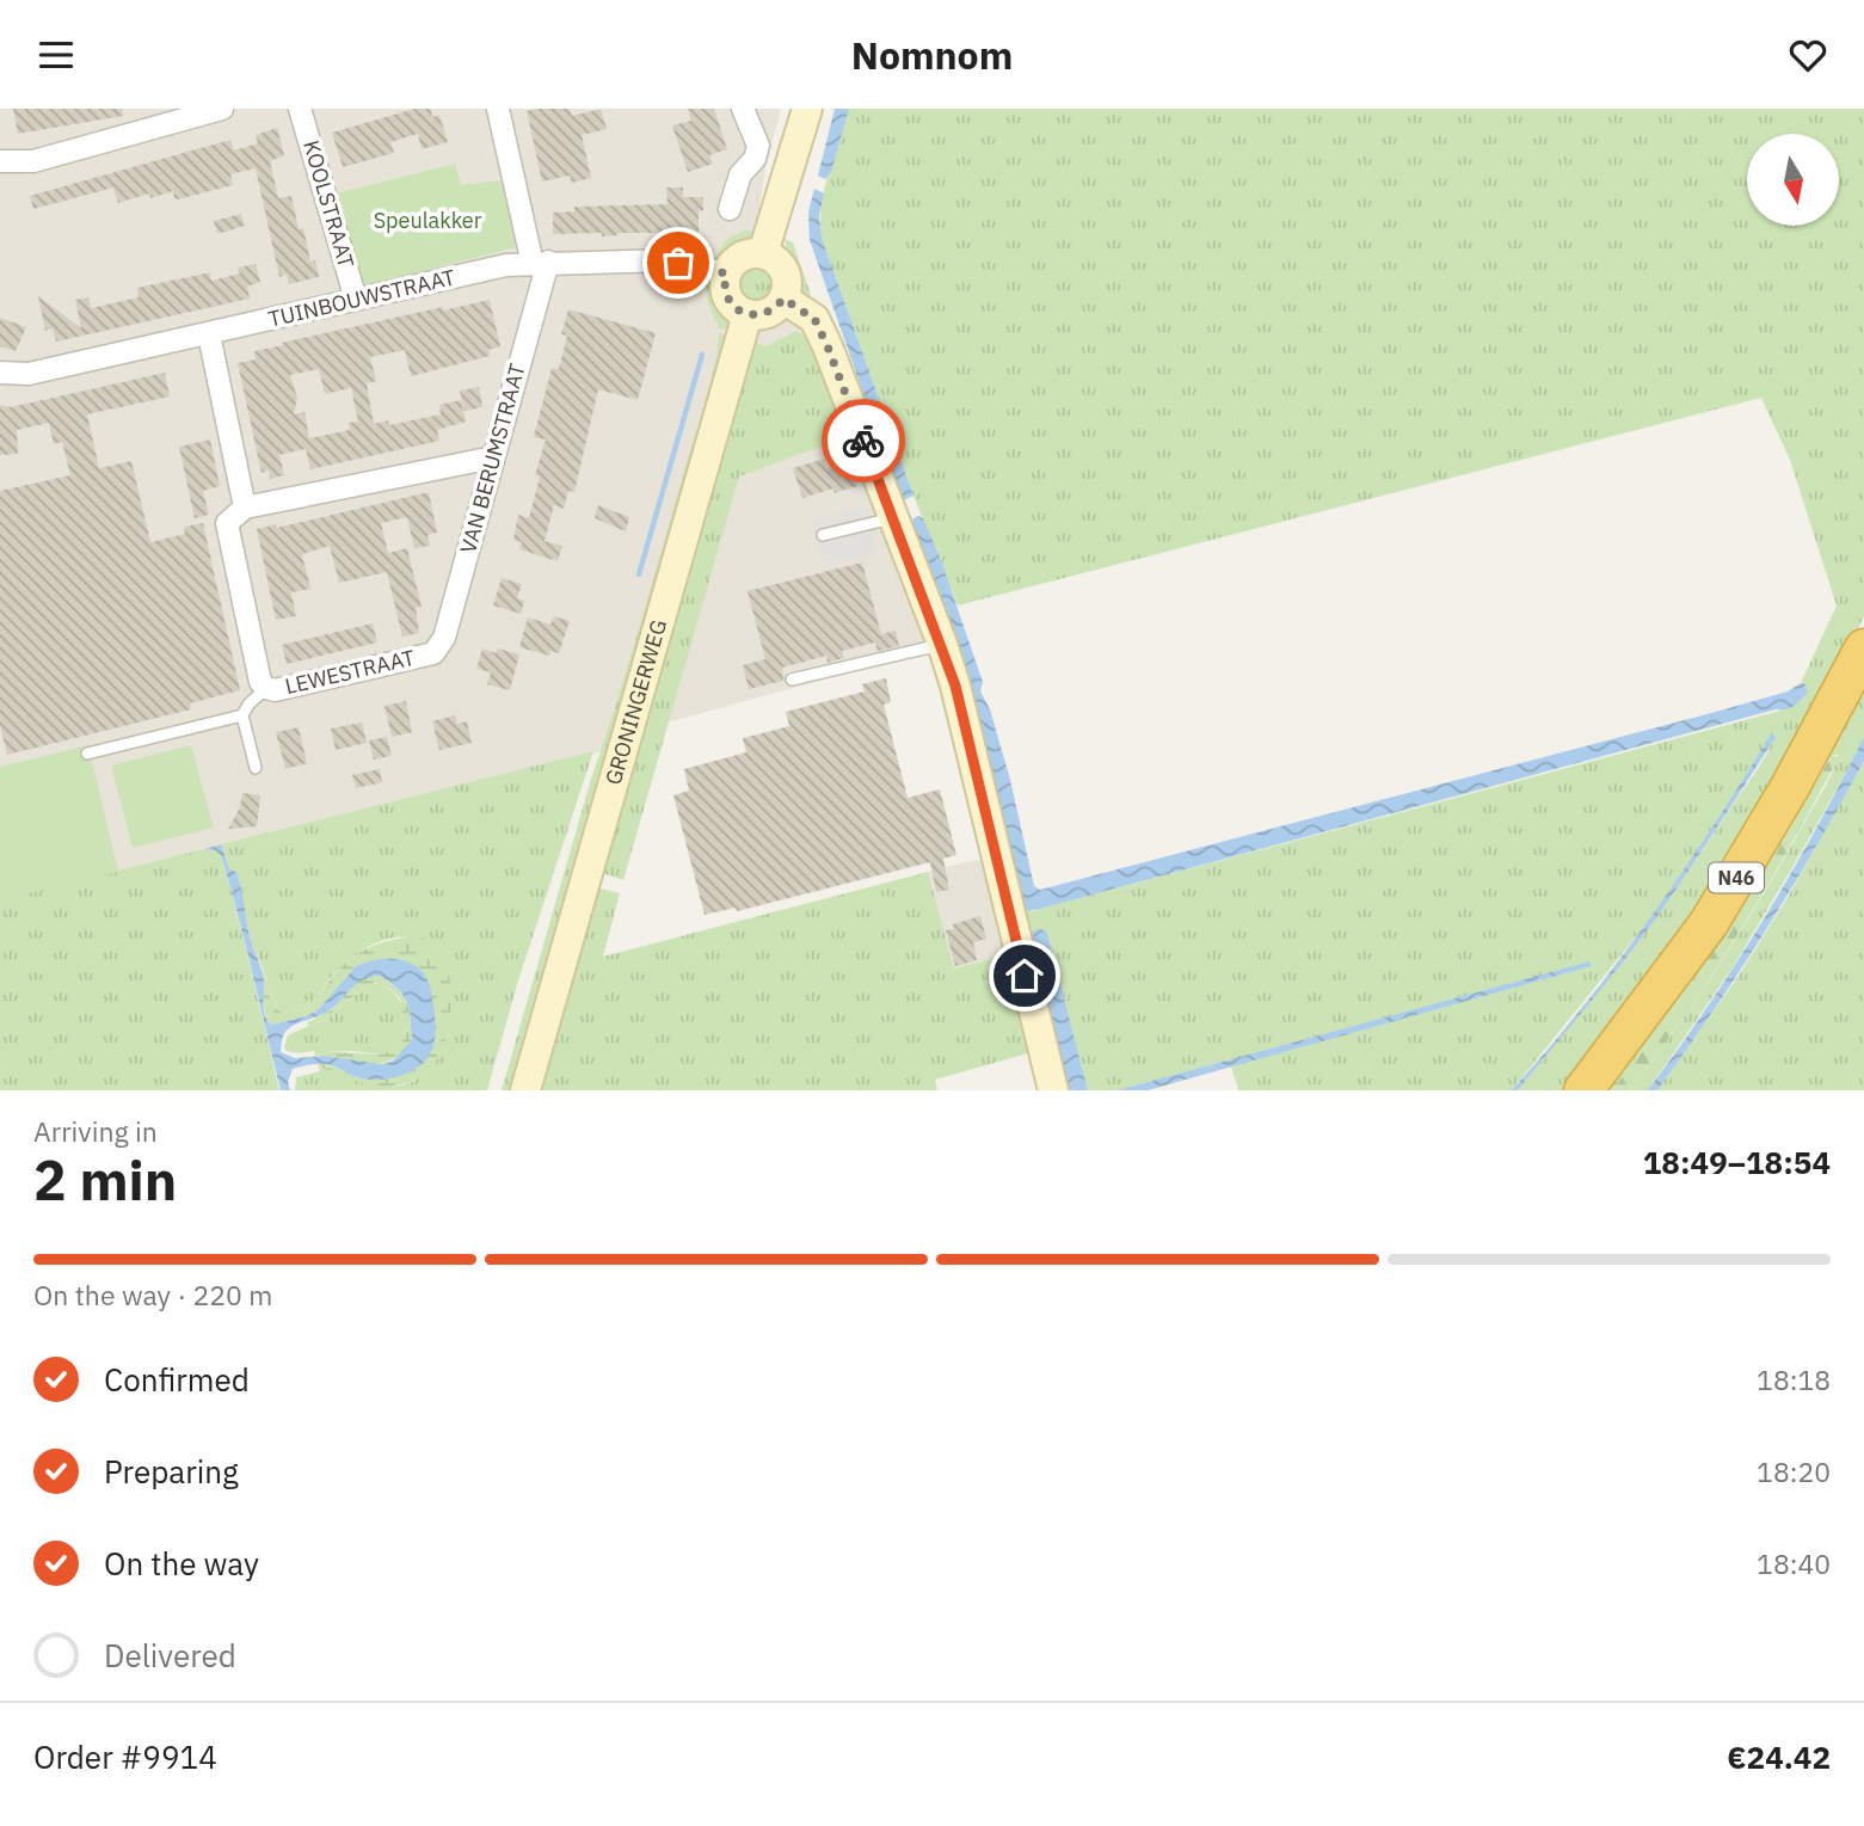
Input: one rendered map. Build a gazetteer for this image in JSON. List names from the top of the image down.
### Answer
{
  "streets": {
    "highway": ["N46"],
    "main road": ["GRONINGERWEG"],
    "street": [
      "KOOLSTRAAT",
      "TUINBOUWSTRAAT",
      "VAN BERUMSTRAAT",
      "LEWESTRAAT"
    ]
  },
  "crossings": [
    ["KOOLSTRAAT", "TUINBOUWSTRAAT"],
    ["TUINBOUWSTRAAT", "VAN BERUMSTRAAT"],
    ["TUINBOUWSTRAAT", "GRONINGERWEG"],
    ["VAN BERUMSTRAAT", "LEWESTRAAT"]
  ],
  "parks": ["Speulakker"],
  "north": "bottom",
  "page": {
    "header": "Nomnom",
    "heading": ["2 min", "Arriving in", "18:49–18:54"],
    "panel": ["Order #9914", "€24.42"],
    "bar": "On the way · 220 m",
    "list": [
      ["Confirmed", "18:18"],
      ["Preparing", "18:20"],
      ["On the way", "18:40"],
      "Delivered"
    ]
  }
}
